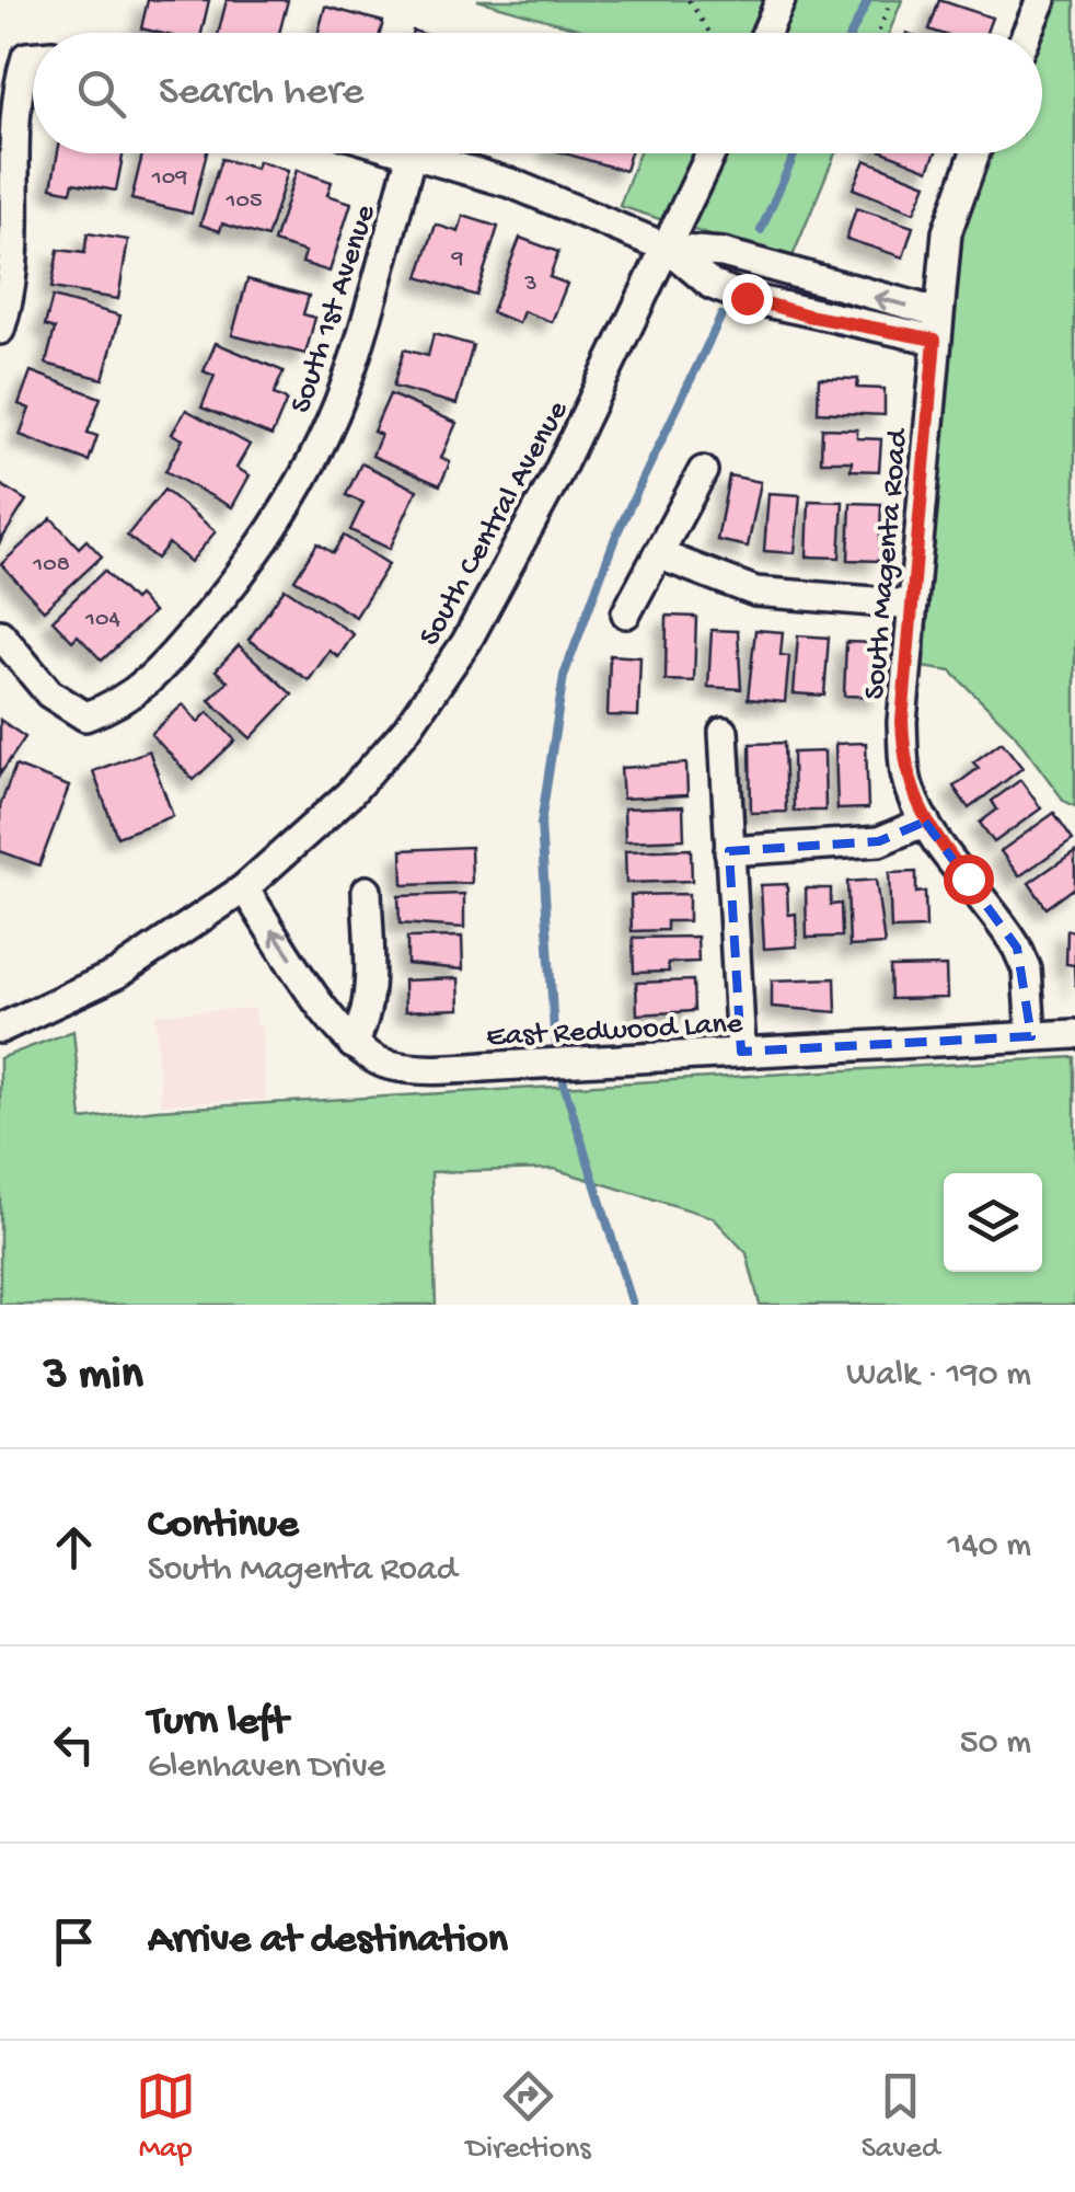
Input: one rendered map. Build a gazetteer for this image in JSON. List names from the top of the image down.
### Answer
{
  "streets": {
    "street": [
      "South 1st Avenue",
      "South Central Avenue",
      "South Magenta Road",
      "East Redwood Lane"
    ]
  },
  "crossings": [
    ["South Central Avenue", "East Redwood Lane"],
    ["South Magenta Road", "East Redwood Lane"]
  ],
  "house_numbers": [
    "109",
    "105",
    "9",
    "3",
    "108",
    "104"
  ],
  "page": {
    "search": "Search here",
    "heading": ["3 min", "Walk · 190 m"],
    "list": [
      ["Continue", "South Magenta Road", "140 m"],
      ["Turn left", "Glenhaven Drive", "50 m"],
      "Arrive at destination"
    ],
    "nav": ["Map", "Directions", "Saved"]
  }
}
